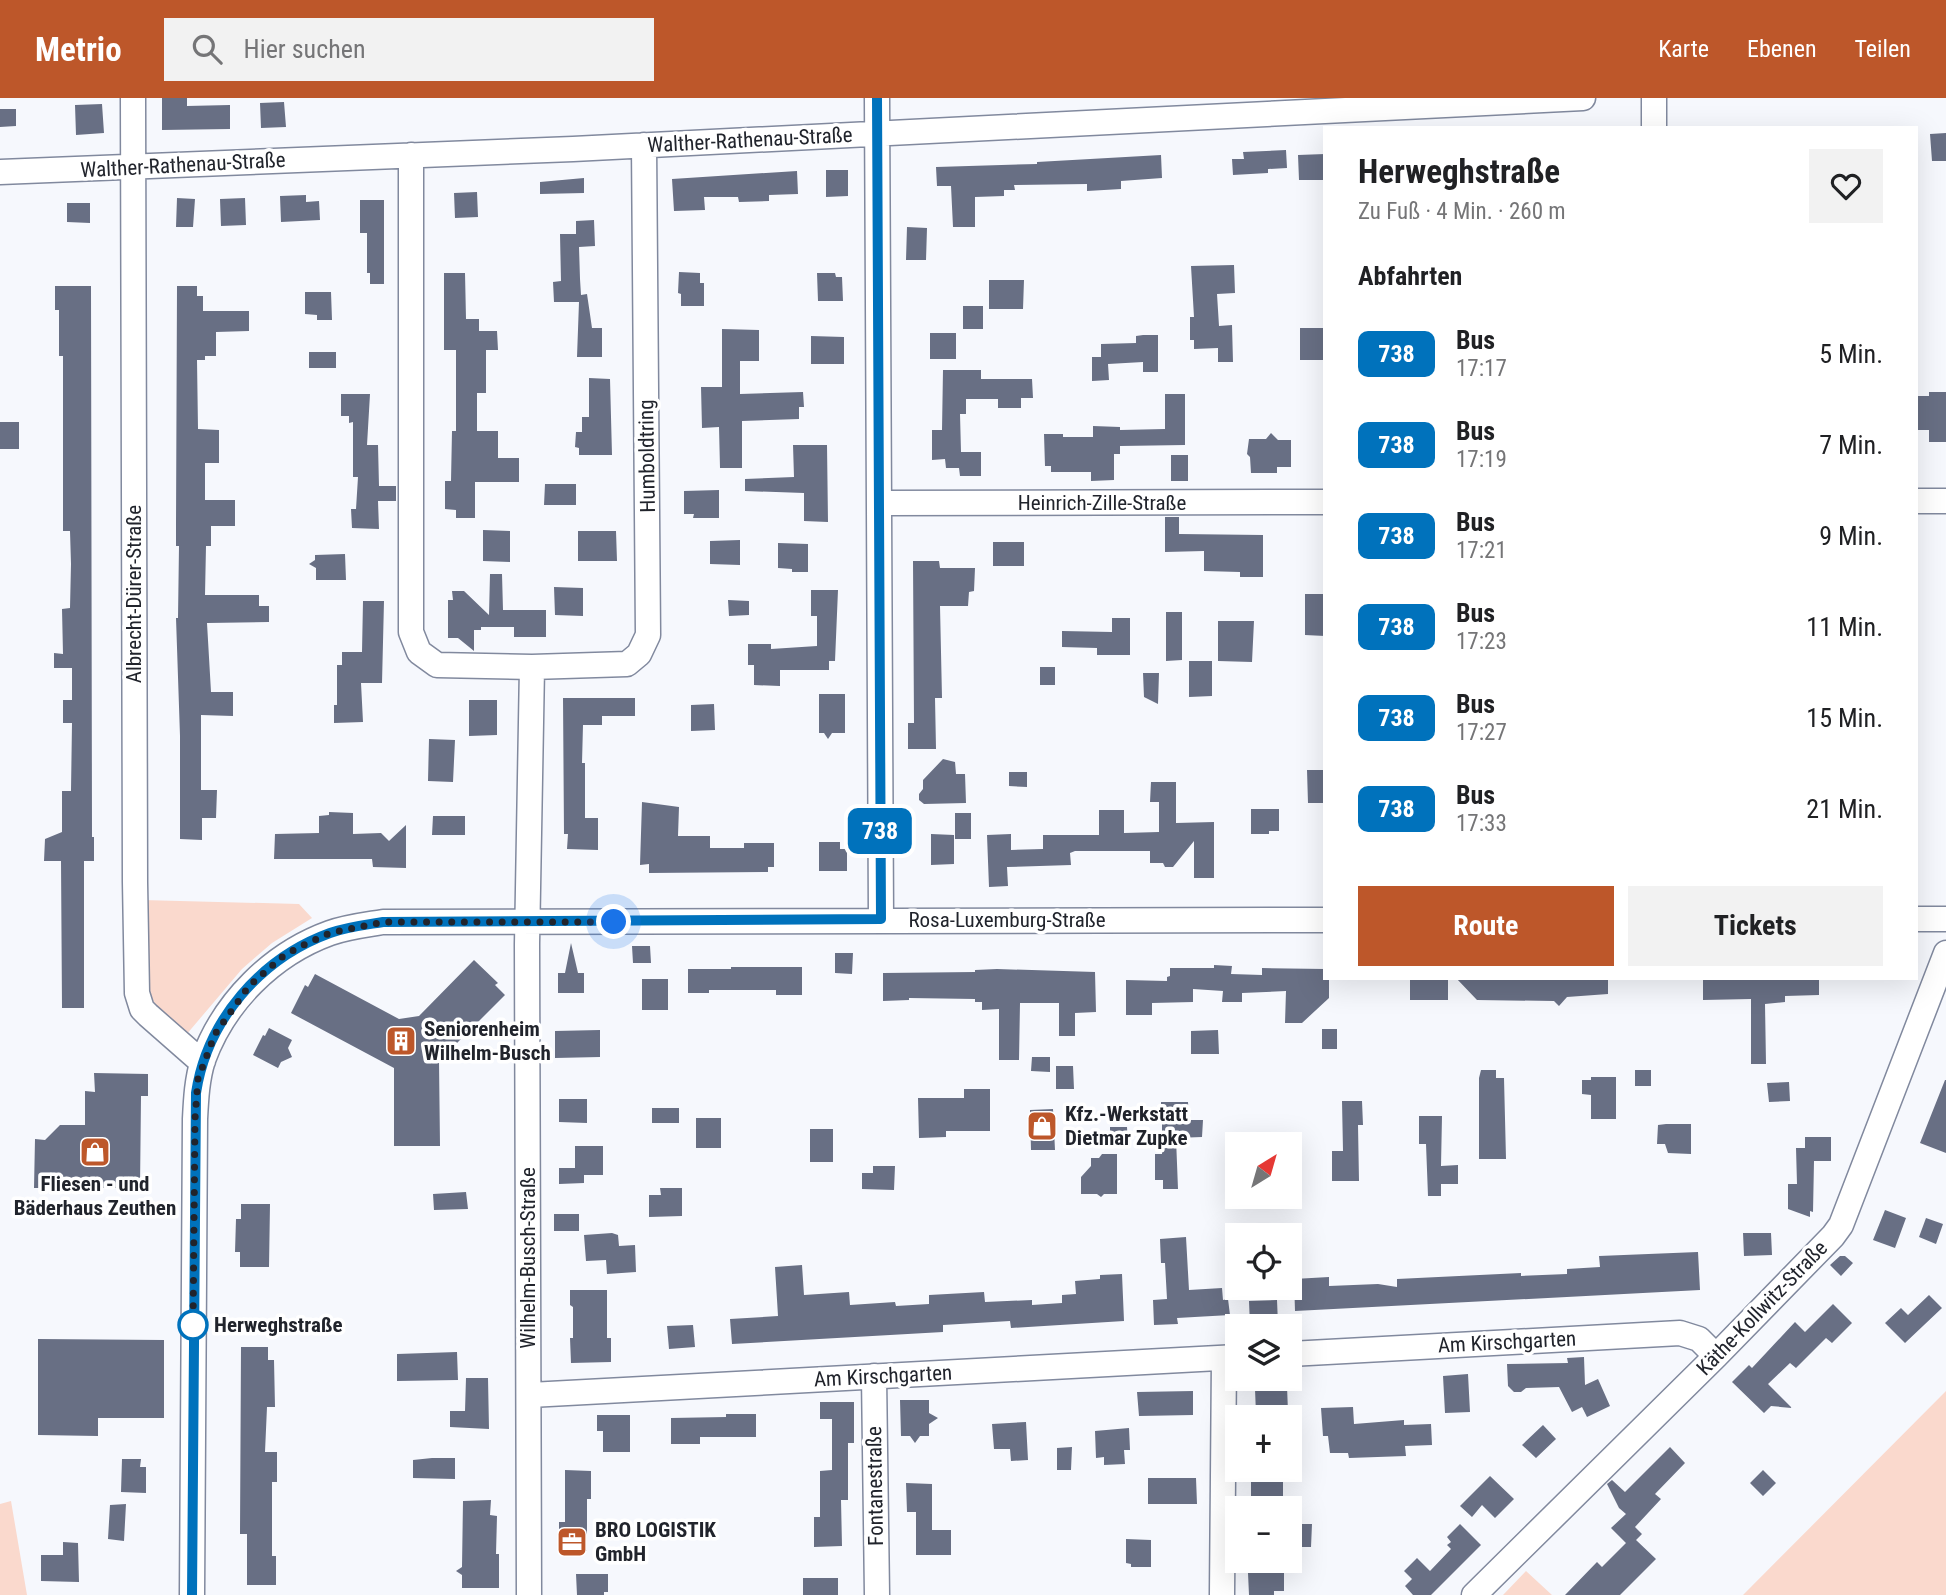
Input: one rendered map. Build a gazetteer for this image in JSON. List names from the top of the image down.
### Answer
{
  "streets": {
    "street": [
      "Walther-Rathenau-Straße",
      "Humboldtring",
      "Heinrich-Zille-Straße",
      "Albrecht-Dürer-Straße",
      "Rosa-Luxemburg-Straße",
      "Wilhelm-Busch-Straße",
      "Käthe-Kollwitz-Straße",
      "Am Kirschgarten",
      "Fontanestraße"
    ]
  },
  "crossings": [
    ["Walther-Rathenau-Straße", "Humboldtring"],
    ["Walther-Rathenau-Straße", "Albrecht-Dürer-Straße"],
    ["Albrecht-Dürer-Straße", "Rosa-Luxemburg-Straße"],
    ["Rosa-Luxemburg-Straße", "Wilhelm-Busch-Straße"],
    ["Wilhelm-Busch-Straße", "Am Kirschgarten"],
    ["Käthe-Kollwitz-Straße", "Am Kirschgarten"],
    ["Am Kirschgarten", "Fontanestraße"]
  ],
  "places": {
    "building": ["Seniorenheim Wilhelm-Busch"],
    "shop": ["Kfz.-Werkstatt Dietmar Zupke", "Fliesen - und Bäderhaus Zeuthen"],
    "other": ["Herweghstraße"],
    "office": ["BRO LOGISTIK GmbH"]
  },
  "lines": ["bus line 738"],
  "north": "top right",
  "page": {
    "header": "Metrio",
    "search": "Hier suchen",
    "nav": ["Karte", "Ebenen", "Teilen"],
    "on_map": "738",
    "heading": [
      ["Herweghstraße", "Zu Fuß · 4 Min. · 260 m"],
      "Abfahrten"
    ],
    "list": [
      {
        "mark": "738",
        "name": "Bus",
        "note": "17:17",
        "value": "5 Min."
      },
      {
        "mark": "738",
        "name": "Bus",
        "note": "17:19",
        "value": "7 Min."
      },
      {
        "mark": "738",
        "name": "Bus",
        "note": "17:21",
        "value": "9 Min."
      },
      {
        "mark": "738",
        "name": "Bus",
        "note": "17:23",
        "value": "11 Min."
      },
      {
        "mark": "738",
        "name": "Bus",
        "note": "17:27",
        "value": "15 Min."
      },
      {
        "mark": "738",
        "name": "Bus",
        "note": "17:33",
        "value": "21 Min."
      }
    ],
    "buttons": ["Route", "Tickets"],
    "map_buttons": ["+", "−"]
  }
}
